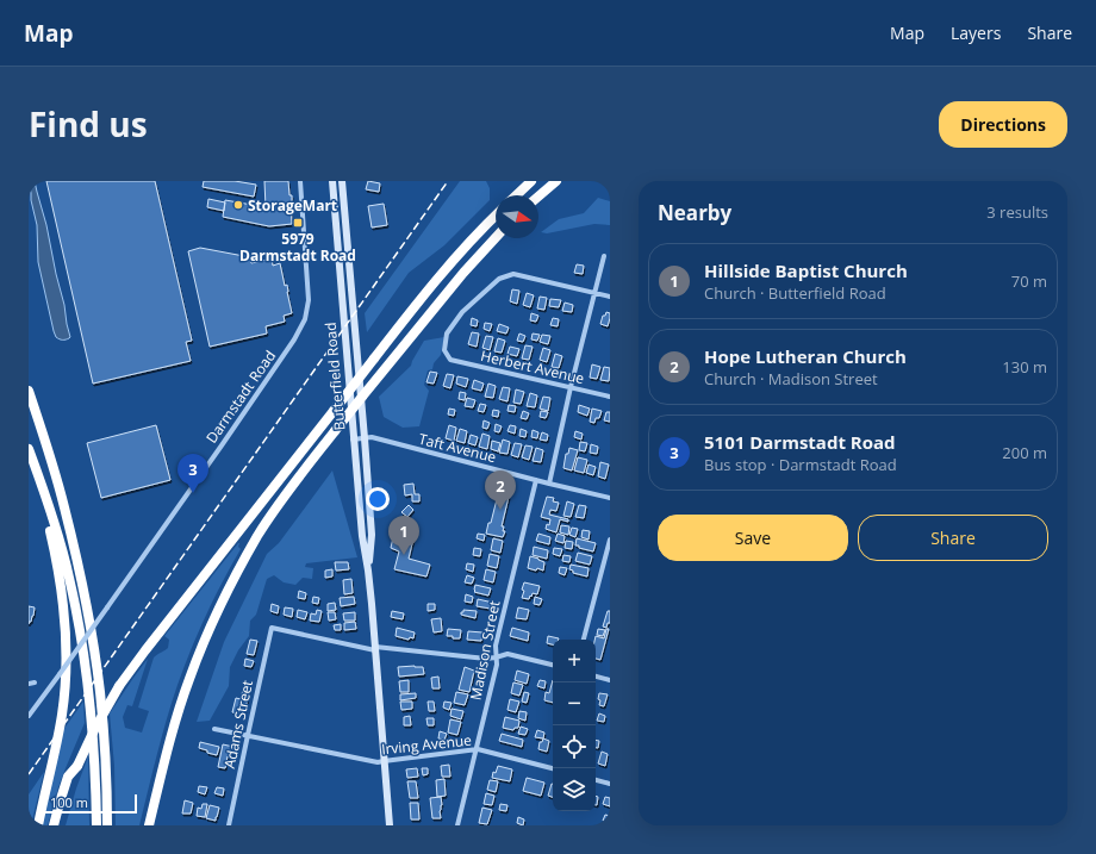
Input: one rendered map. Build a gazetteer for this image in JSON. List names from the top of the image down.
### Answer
{
  "streets": {
    "main road": ["Butterfield Road"],
    "street": [
      "Herbert Avenue",
      "Darmstadt Road",
      "Taft Avenue",
      "Madison Street",
      "Adams Street",
      "Irving Avenue"
    ]
  },
  "crossings": [
    ["Butterfield Road", "Taft Avenue"],
    ["Butterfield Road", "Adams Street"],
    ["Butterfield Road", "Irving Avenue"],
    ["Taft Avenue", "Madison Street"],
    ["Madison Street", "Irving Avenue"],
    ["Adams Street", "Irving Avenue"]
  ],
  "places": {
    "other": ["StorageMart"],
    "transit": ["5979 Darmstadt Road"]
  },
  "scale_bar": "100 m",
  "north": "right",
  "page": {
    "header": "Map",
    "nav": ["Map", "Layers", "Share"],
    "title": "Find us",
    "buttons": [
      "Directions",
      ["Save", "Share"]
    ],
    "heading": ["Nearby", "3 results"],
    "list": [
      {
        "mark": "1",
        "name": "Hillside Baptist Church",
        "note": "Church · Butterfield Road",
        "value": "70 m"
      },
      {
        "mark": "2",
        "name": "Hope Lutheran Church",
        "note": "Church · Madison Street",
        "value": "130 m"
      },
      {
        "mark": "3",
        "name": "5101 Darmstadt Road",
        "note": "Bus stop · Darmstadt Road",
        "value": "200 m"
      }
    ],
    "pins": ["3", "2", "1"],
    "map_buttons": ["+", "−"],
    "scale": "100 m"
  }
}
